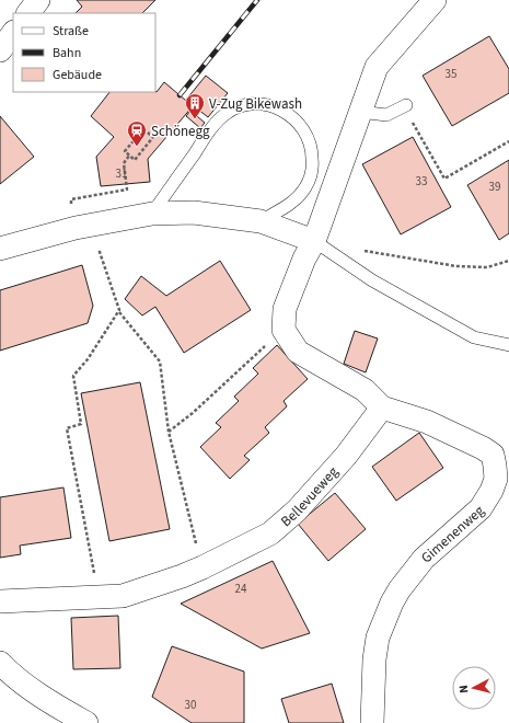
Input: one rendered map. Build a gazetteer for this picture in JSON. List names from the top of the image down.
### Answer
{
  "streets": {
    "street": ["Bellevueweg", "Gimenenweg"]
  },
  "crossings": [
    ["Bellevueweg", "Gimenenweg"]
  ],
  "places": {
    "building": ["V-Zug Bikewash"],
    "station": ["Schönegg"]
  },
  "house_numbers": [
    "35",
    "31",
    "33",
    "39",
    "24",
    "30"
  ],
  "legend": ["Straße", "Bahn", "Gebäude"],
  "north": "left"
}
